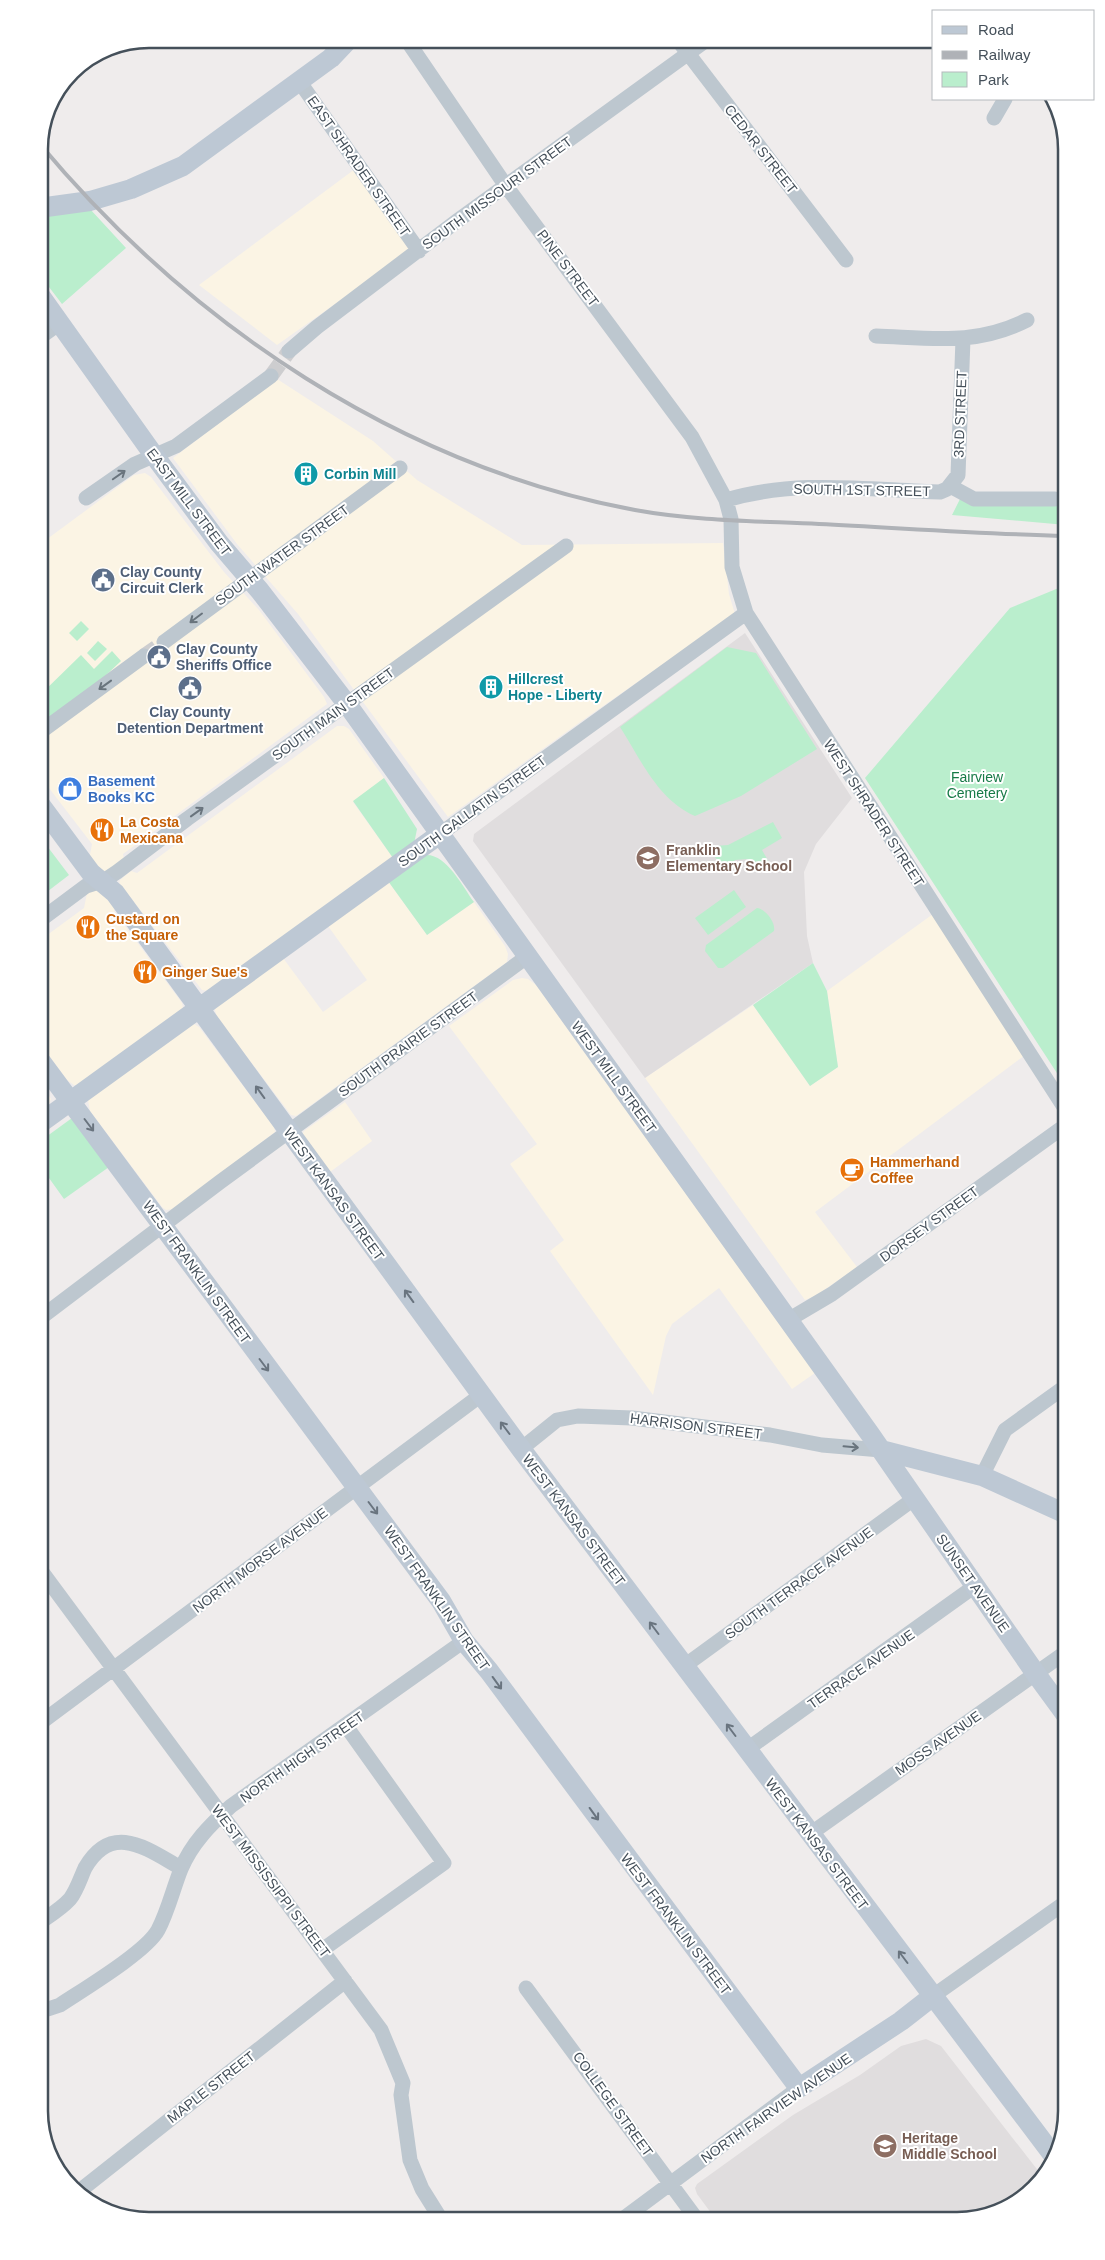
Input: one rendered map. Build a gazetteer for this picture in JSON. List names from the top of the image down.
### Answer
{
  "streets": {
    "street": [
      "CEDAR STREET",
      "EAST SHRADER STREET",
      "SOUTH MISSOURI STREET",
      "PINE STREET",
      "3RD STREET",
      "SOUTH 1ST STREET",
      "EAST MILL STREET",
      "SOUTH WATER STREET",
      "SOUTH MAIN STREET",
      "SOUTH GALLATIN STREET",
      "WEST SHRADER STREET",
      "SOUTH PRAIRIE STREET",
      "WEST MILL STREET",
      "WEST KANSAS STREET",
      "DORSEY STREET",
      "WEST FRANKLIN STREET",
      "HARRISON STREET",
      "NORTH MORSE AVENUE",
      "SOUTH TERRACE AVENUE",
      "SUNSET AVENUE",
      "TERRACE AVENUE",
      "MOSS AVENUE",
      "NORTH HIGH STREET",
      "WEST MISSISSIPPI STREET",
      "MAPLE STREET",
      "COLLEGE STREET",
      "NORTH FAIRVIEW AVENUE"
    ]
  },
  "crossings": [
    ["CEDAR STREET", "SOUTH MISSOURI STREET"],
    ["EAST SHRADER STREET", "SOUTH MISSOURI STREET"],
    ["SOUTH MISSOURI STREET", "PINE STREET"],
    ["PINE STREET", "SOUTH 1ST STREET"],
    ["PINE STREET", "WEST SHRADER STREET"],
    ["3RD STREET", "SOUTH 1ST STREET"],
    ["SOUTH 1ST STREET", "WEST SHRADER STREET"],
    ["EAST MILL STREET", "SOUTH WATER STREET"],
    ["EAST MILL STREET", "SOUTH MAIN STREET"],
    ["EAST MILL STREET", "WEST MILL STREET"],
    ["SOUTH MAIN STREET", "WEST MILL STREET"],
    ["SOUTH MAIN STREET", "WEST KANSAS STREET"],
    ["SOUTH GALLATIN STREET", "WEST SHRADER STREET"],
    ["SOUTH GALLATIN STREET", "WEST MILL STREET"],
    ["SOUTH GALLATIN STREET", "WEST KANSAS STREET"],
    ["SOUTH GALLATIN STREET", "WEST FRANKLIN STREET"],
    ["SOUTH PRAIRIE STREET", "WEST MILL STREET"],
    ["SOUTH PRAIRIE STREET", "WEST KANSAS STREET"],
    ["SOUTH PRAIRIE STREET", "WEST FRANKLIN STREET"],
    ["WEST MILL STREET", "DORSEY STREET"],
    ["WEST MILL STREET", "HARRISON STREET"],
    ["WEST MILL STREET", "SUNSET AVENUE"],
    ["WEST KANSAS STREET", "HARRISON STREET"],
    ["WEST KANSAS STREET", "NORTH MORSE AVENUE"],
    ["WEST KANSAS STREET", "SOUTH TERRACE AVENUE"],
    ["WEST KANSAS STREET", "TERRACE AVENUE"],
    ["WEST KANSAS STREET", "MOSS AVENUE"],
    ["WEST KANSAS STREET", "NORTH FAIRVIEW AVENUE"],
    ["WEST FRANKLIN STREET", "NORTH MORSE AVENUE"],
    ["WEST FRANKLIN STREET", "NORTH HIGH STREET"],
    ["WEST FRANKLIN STREET", "NORTH FAIRVIEW AVENUE"],
    ["HARRISON STREET", "SUNSET AVENUE"],
    ["NORTH MORSE AVENUE", "WEST MISSISSIPPI STREET"],
    ["SOUTH TERRACE AVENUE", "SUNSET AVENUE"],
    ["SUNSET AVENUE", "TERRACE AVENUE"],
    ["SUNSET AVENUE", "MOSS AVENUE"],
    ["NORTH HIGH STREET", "WEST MISSISSIPPI STREET"],
    ["WEST MISSISSIPPI STREET", "MAPLE STREET"],
    ["COLLEGE STREET", "NORTH FAIRVIEW AVENUE"]
  ],
  "one_way": [
    "SOUTH WATER STREET",
    "SOUTH MAIN STREET",
    "WEST KANSAS STREET",
    "WEST FRANKLIN STREET",
    "HARRISON STREET"
  ],
  "parks": ["Fairview Cemetery"],
  "places": {
    "building": ["Corbin Mill", "Hillcrest Hope - Liberty"],
    "public building": ["Clay County Circuit Clerk", "Clay County Sheriffs Office", "Clay County Detention Department"],
    "shop": ["Basement Books KC"],
    "restaurant": ["La Costa Mexicana", "Custard on the Square", "Ginger Sue's"],
    "school or university": ["Franklin Elementary School", "Heritage Middle School"],
    "cafe": ["Hammerhand Coffee"]
  },
  "legend": ["Road", "Railway", "Park"]
}
